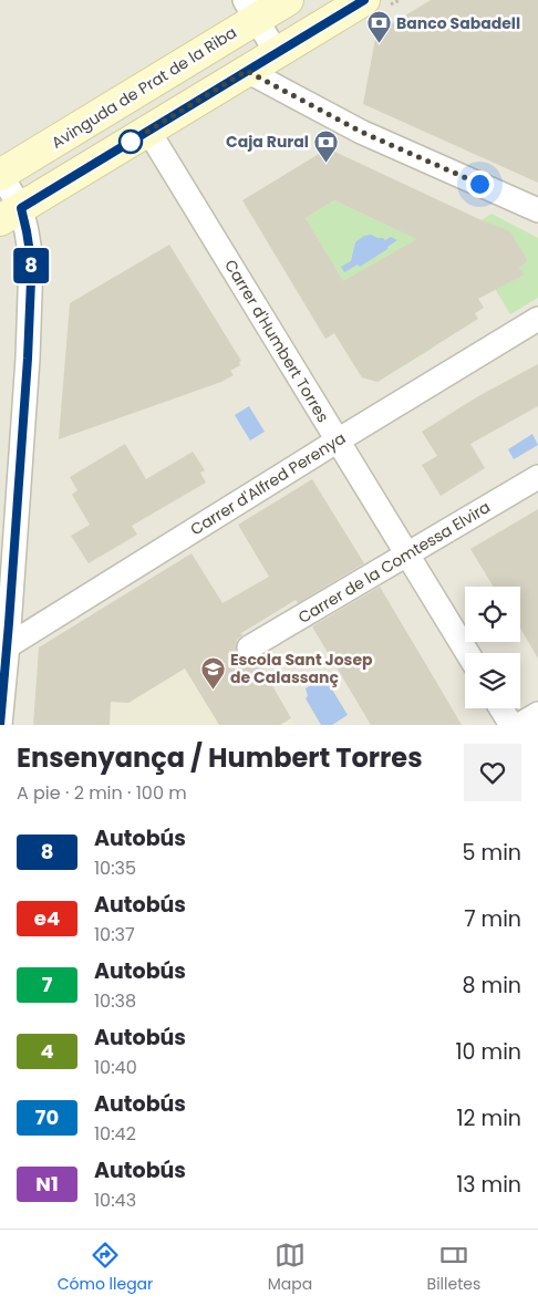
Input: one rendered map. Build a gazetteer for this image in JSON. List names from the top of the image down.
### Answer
{
  "streets": {
    "main road": ["Avinguda de Prat de la Riba"],
    "street": ["Carrer d'Humbert Torres", "Carrer d'Alfred Perenya", "Carrer de la Comtessa Elvira"]
  },
  "crossings": [
    ["Carrer d'Humbert Torres", "Carrer d'Alfred Perenya"],
    ["Carrer d'Humbert Torres", "Carrer de la Comtessa Elvira"]
  ],
  "places": {
    "bank": ["Banco Sabadell", "Caja Rural"],
    "school or university": ["Escola Sant Josep de Calassanç"]
  },
  "lines": ["bus line 8"],
  "page": {
    "on_map": "8",
    "heading": ["Ensenyança / Humbert Torres", "A pie · 2 min · 100 m"],
    "list": [
      {
        "mark": "8",
        "name": "Autobús",
        "note": "10:35",
        "value": "5 min"
      },
      {
        "mark": "e4",
        "name": "Autobús",
        "note": "10:37",
        "value": "7 min"
      },
      {
        "mark": "7",
        "name": "Autobús",
        "note": "10:38",
        "value": "8 min"
      },
      {
        "mark": "4",
        "name": "Autobús",
        "note": "10:40",
        "value": "10 min"
      },
      {
        "mark": "70",
        "name": "Autobús",
        "note": "10:42",
        "value": "12 min"
      },
      {
        "mark": "N1",
        "name": "Autobús",
        "note": "10:43",
        "value": "13 min"
      }
    ],
    "tabs": ["Cómo llegar", "Mapa", "Billetes"]
  }
}
